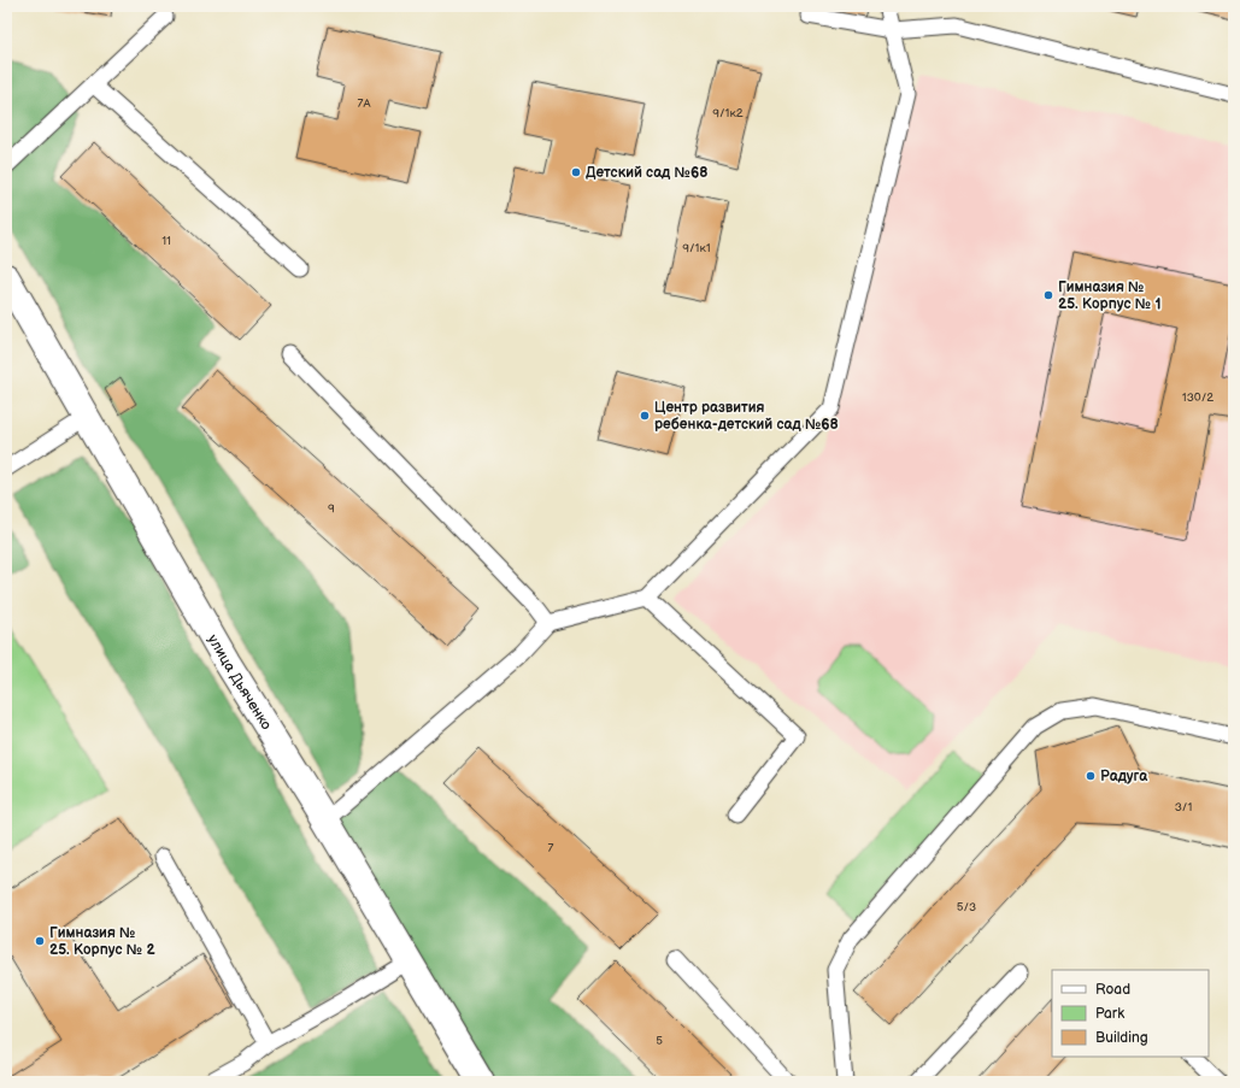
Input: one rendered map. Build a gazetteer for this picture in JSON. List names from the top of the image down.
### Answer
{
  "streets": {
    "street": ["улица Дьяченко"]
  },
  "places": [
    "Детский сад №68",
    "Гимназия № 25. Корпус № 1",
    "Центр развития ребенка-детский сад №68",
    "Радуга",
    "Гимназия № 25. Корпус № 2"
  ],
  "house_numbers": [
    "7А",
    "9/1к2",
    "11",
    "9/1к1",
    "130/2",
    "9",
    "3/1",
    "7",
    "5/3",
    "5"
  ],
  "legend": ["Road", "Park", "Building"]
}
